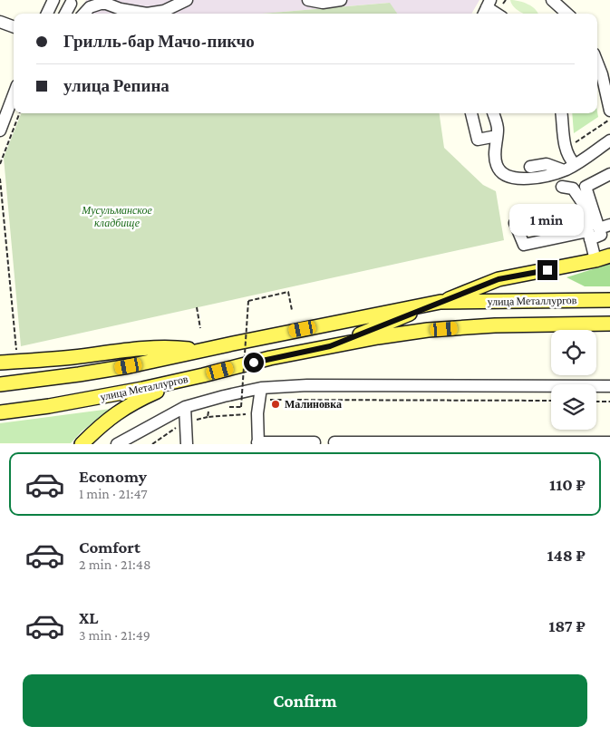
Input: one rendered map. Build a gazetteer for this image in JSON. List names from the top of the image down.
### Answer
{
  "streets": {
    "main road": ["улица Металлургов"]
  },
  "parks": ["Мусульманское кладбище"],
  "places": ["Малиновка"],
  "page": {
    "banner": ["Грилль-бар Мачо-пикчо", "улица Репина"],
    "bubble": "1 min",
    "list": [
      {
        "name": "Economy",
        "note": "1 min · 21:47",
        "value": "110 ₽"
      },
      {
        "name": "Comfort",
        "note": "2 min · 21:48",
        "value": "148 ₽"
      },
      {
        "name": "XL",
        "note": "3 min · 21:49",
        "value": "187 ₽"
      }
    ],
    "buttons": "Confirm"
  }
}
